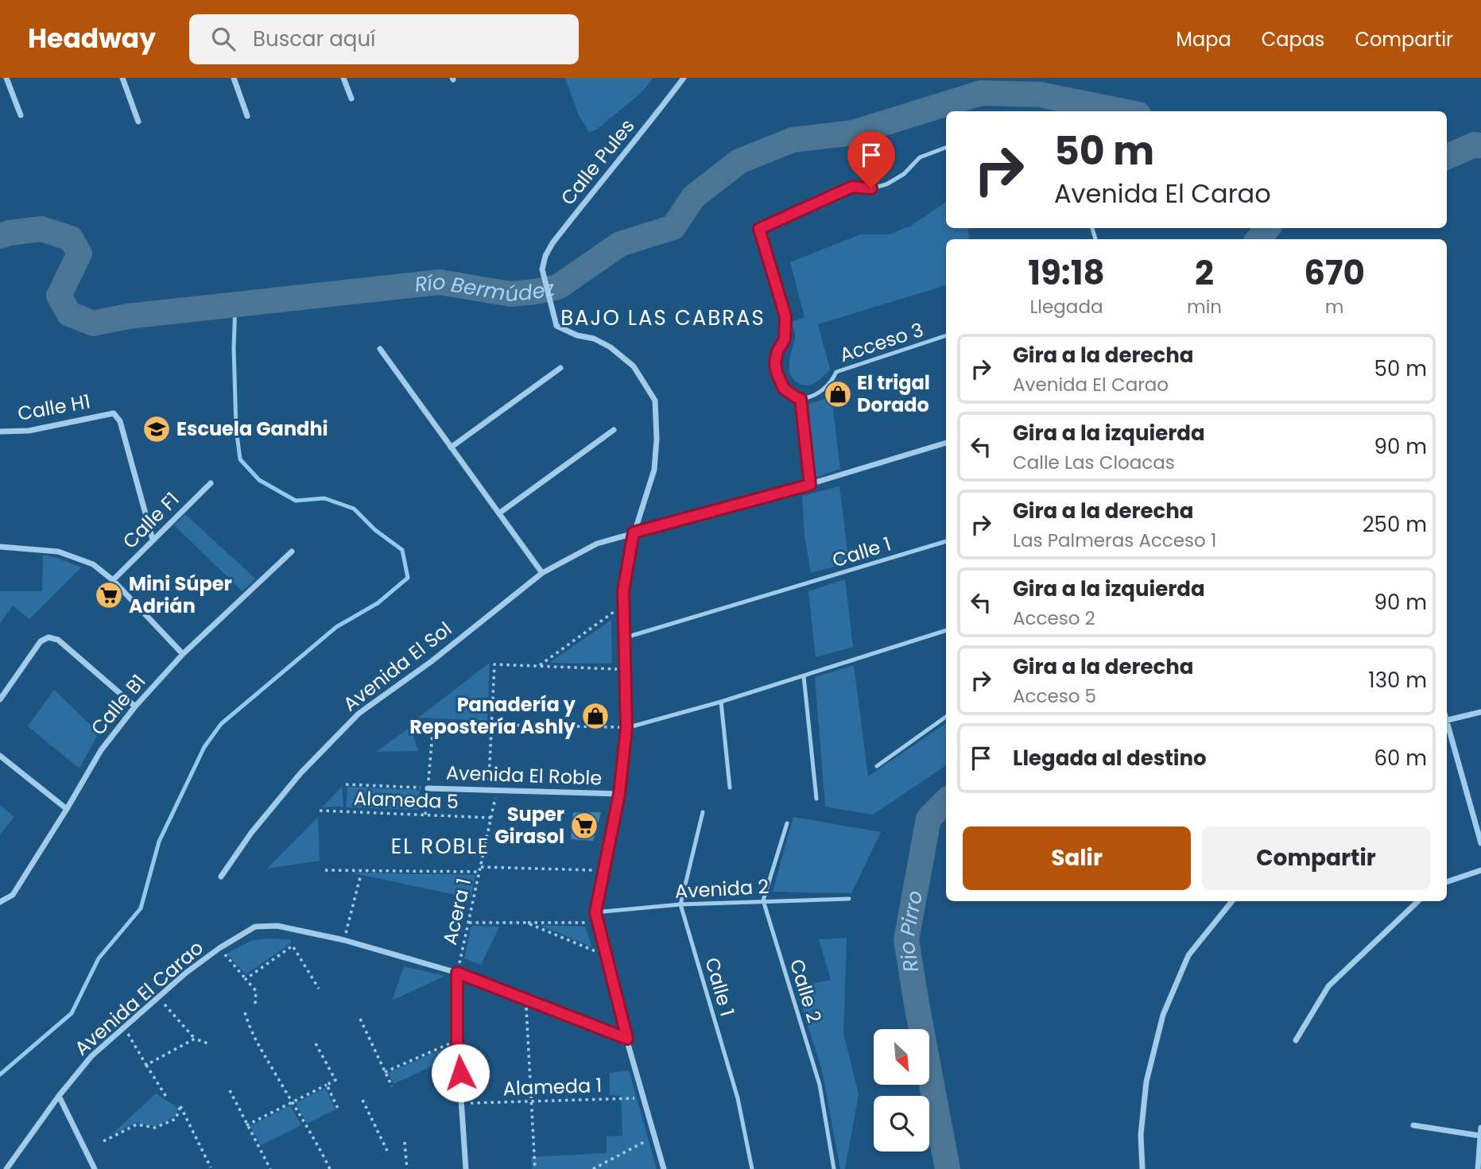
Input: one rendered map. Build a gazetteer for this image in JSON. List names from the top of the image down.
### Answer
{
  "streets": {
    "street": [
      "Calle Pules",
      "Calle H1",
      "Calle F1",
      "Avenida El Sol",
      "Calle B1",
      "Avenida El Roble",
      "Avenida El Carao"
    ],
    "lane": [
      "Acceso 3",
      "Calle 1",
      "Avenida 2",
      "Calle 2"
    ],
    "path": ["Alameda 5", "Acera 1", "Alameda 1"]
  },
  "crossings": [
    ["Calle Pules", "Avenida El Sol"],
    ["Calle H1", "Calle F1"],
    ["Calle 1", "Avenida 2"],
    ["Avenida El Roble", "Acera 1"],
    ["Alameda 5", "Acera 1"],
    ["Avenida 2", "Calle 2"],
    ["Acera 1", "Avenida El Carao"]
  ],
  "districts": ["BAJO LAS CABRAS", "EL ROBLE"],
  "water": ["Río Bermúdez", "Rio Pirro"],
  "places": {
    "shop": ["El trigal Dorado", "Panadería y Repostería Ashly"],
    "school or university": ["Escuela Gandhi"],
    "supermarket": ["Mini Súper Adrián", "Super Girasol"]
  },
  "north": "bottom right",
  "page": {
    "header": "Headway",
    "search": "Buscar aquí",
    "nav": ["Mapa", "Capas", "Compartir"],
    "turn": ["50 m", "Avenida El Carao"],
    "eta": [
      "19:18",
      "Llegada",
      "2",
      "min",
      "670",
      "m"
    ],
    "list": [
      {
        "name": "Gira a la derecha",
        "note": "Avenida El Carao",
        "value": "50 m"
      },
      {
        "name": "Gira a la izquierda",
        "note": "Calle Las Cloacas",
        "value": "90 m"
      },
      {
        "name": "Gira a la derecha",
        "note": "Las Palmeras Acceso 1",
        "value": "250 m"
      },
      {
        "name": "Gira a la izquierda",
        "note": "Acceso 2",
        "value": "90 m"
      },
      {
        "name": "Gira a la derecha",
        "note": "Acceso 5",
        "value": "130 m"
      },
      {
        "name": "Llegada al destino",
        "value": "60 m"
      }
    ],
    "buttons": ["Salir", "Compartir"]
  }
}
